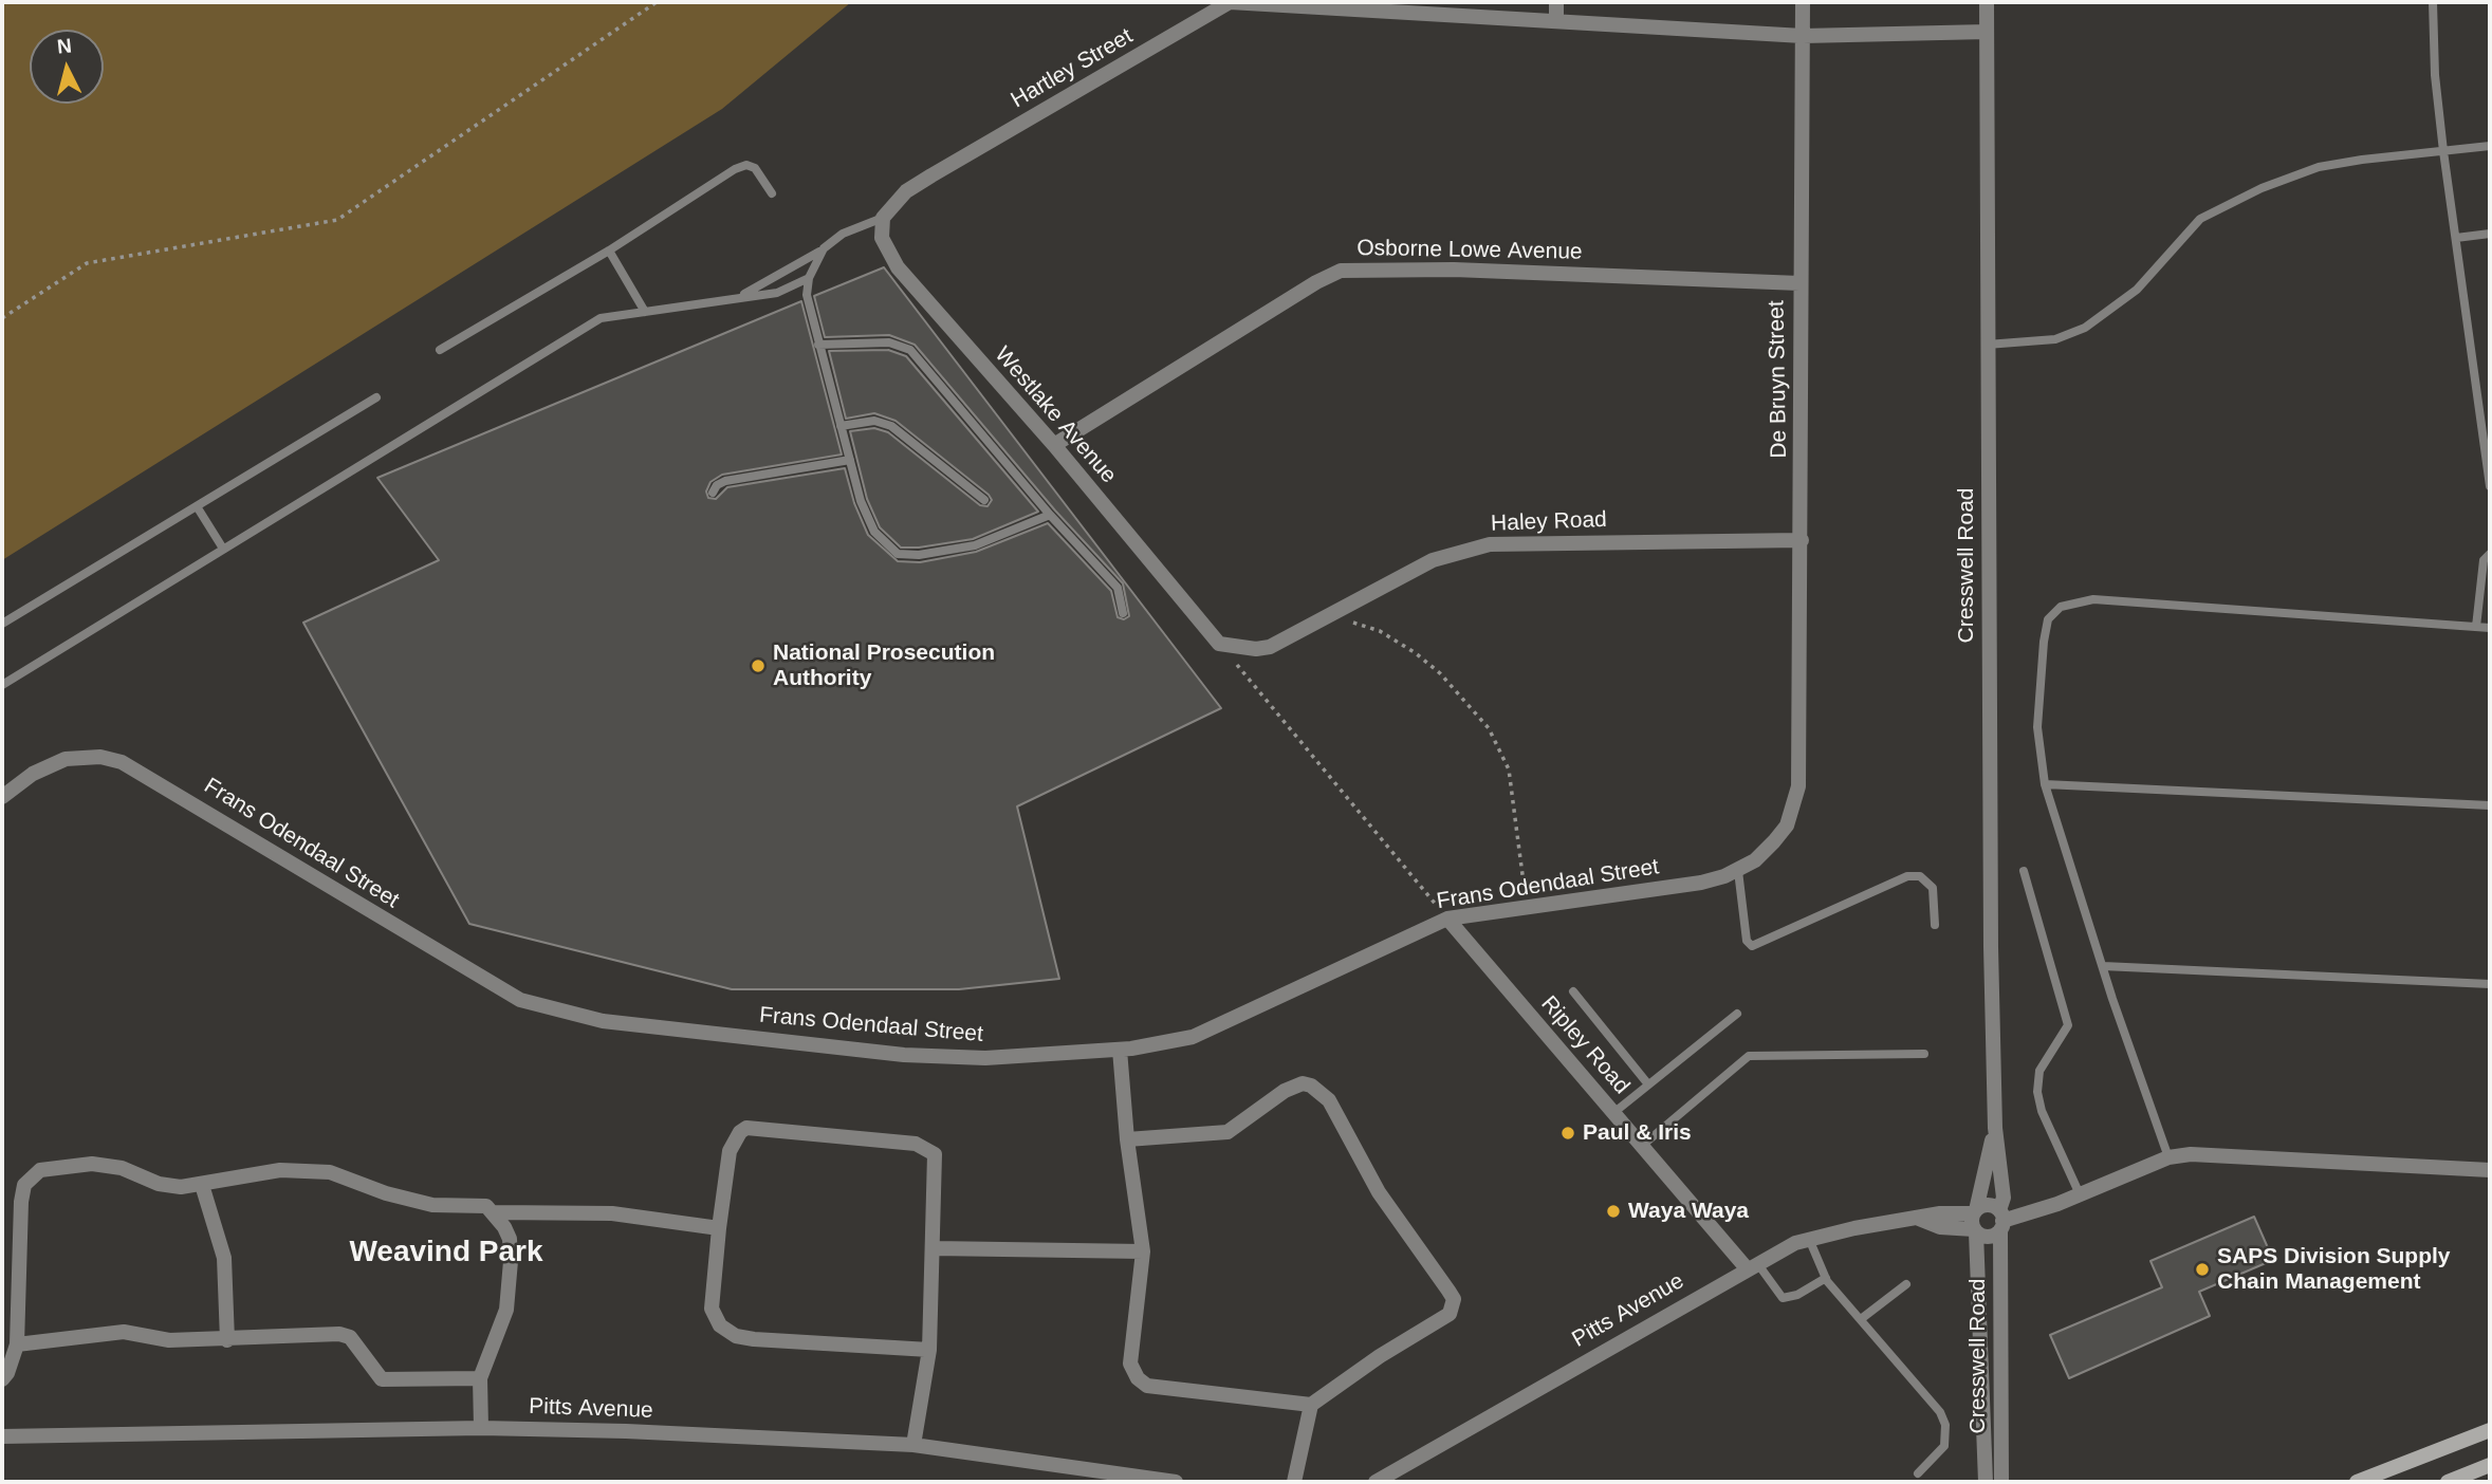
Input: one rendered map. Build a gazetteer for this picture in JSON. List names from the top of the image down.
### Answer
{
  "streets": {
    "street": [
      "Hartley Street",
      "Osborne Lowe Avenue",
      "De Bruyn Street",
      "Westlake Avenue",
      "Haley Road",
      "Cresswell Road",
      "Frans Odendaal Street",
      "Ripley Road",
      "Pitts Avenue"
    ]
  },
  "crossings": [
    ["Hartley Street", "De Bruyn Street"],
    ["Hartley Street", "Westlake Avenue"],
    ["Hartley Street", "Cresswell Road"],
    ["Osborne Lowe Avenue", "De Bruyn Street"],
    ["Osborne Lowe Avenue", "Westlake Avenue"],
    ["De Bruyn Street", "Haley Road"],
    ["De Bruyn Street", "Frans Odendaal Street"],
    ["Westlake Avenue", "Haley Road"],
    ["Cresswell Road", "Pitts Avenue"],
    ["Frans Odendaal Street", "Ripley Road"],
    ["Ripley Road", "Pitts Avenue"]
  ],
  "districts": ["Weavind Park"],
  "places": [
    "National Prosecution Authority",
    "Paul & Iris",
    "Waya Waya",
    "SAPS Division Supply Chain Management"
  ],
  "north": "top"
}
